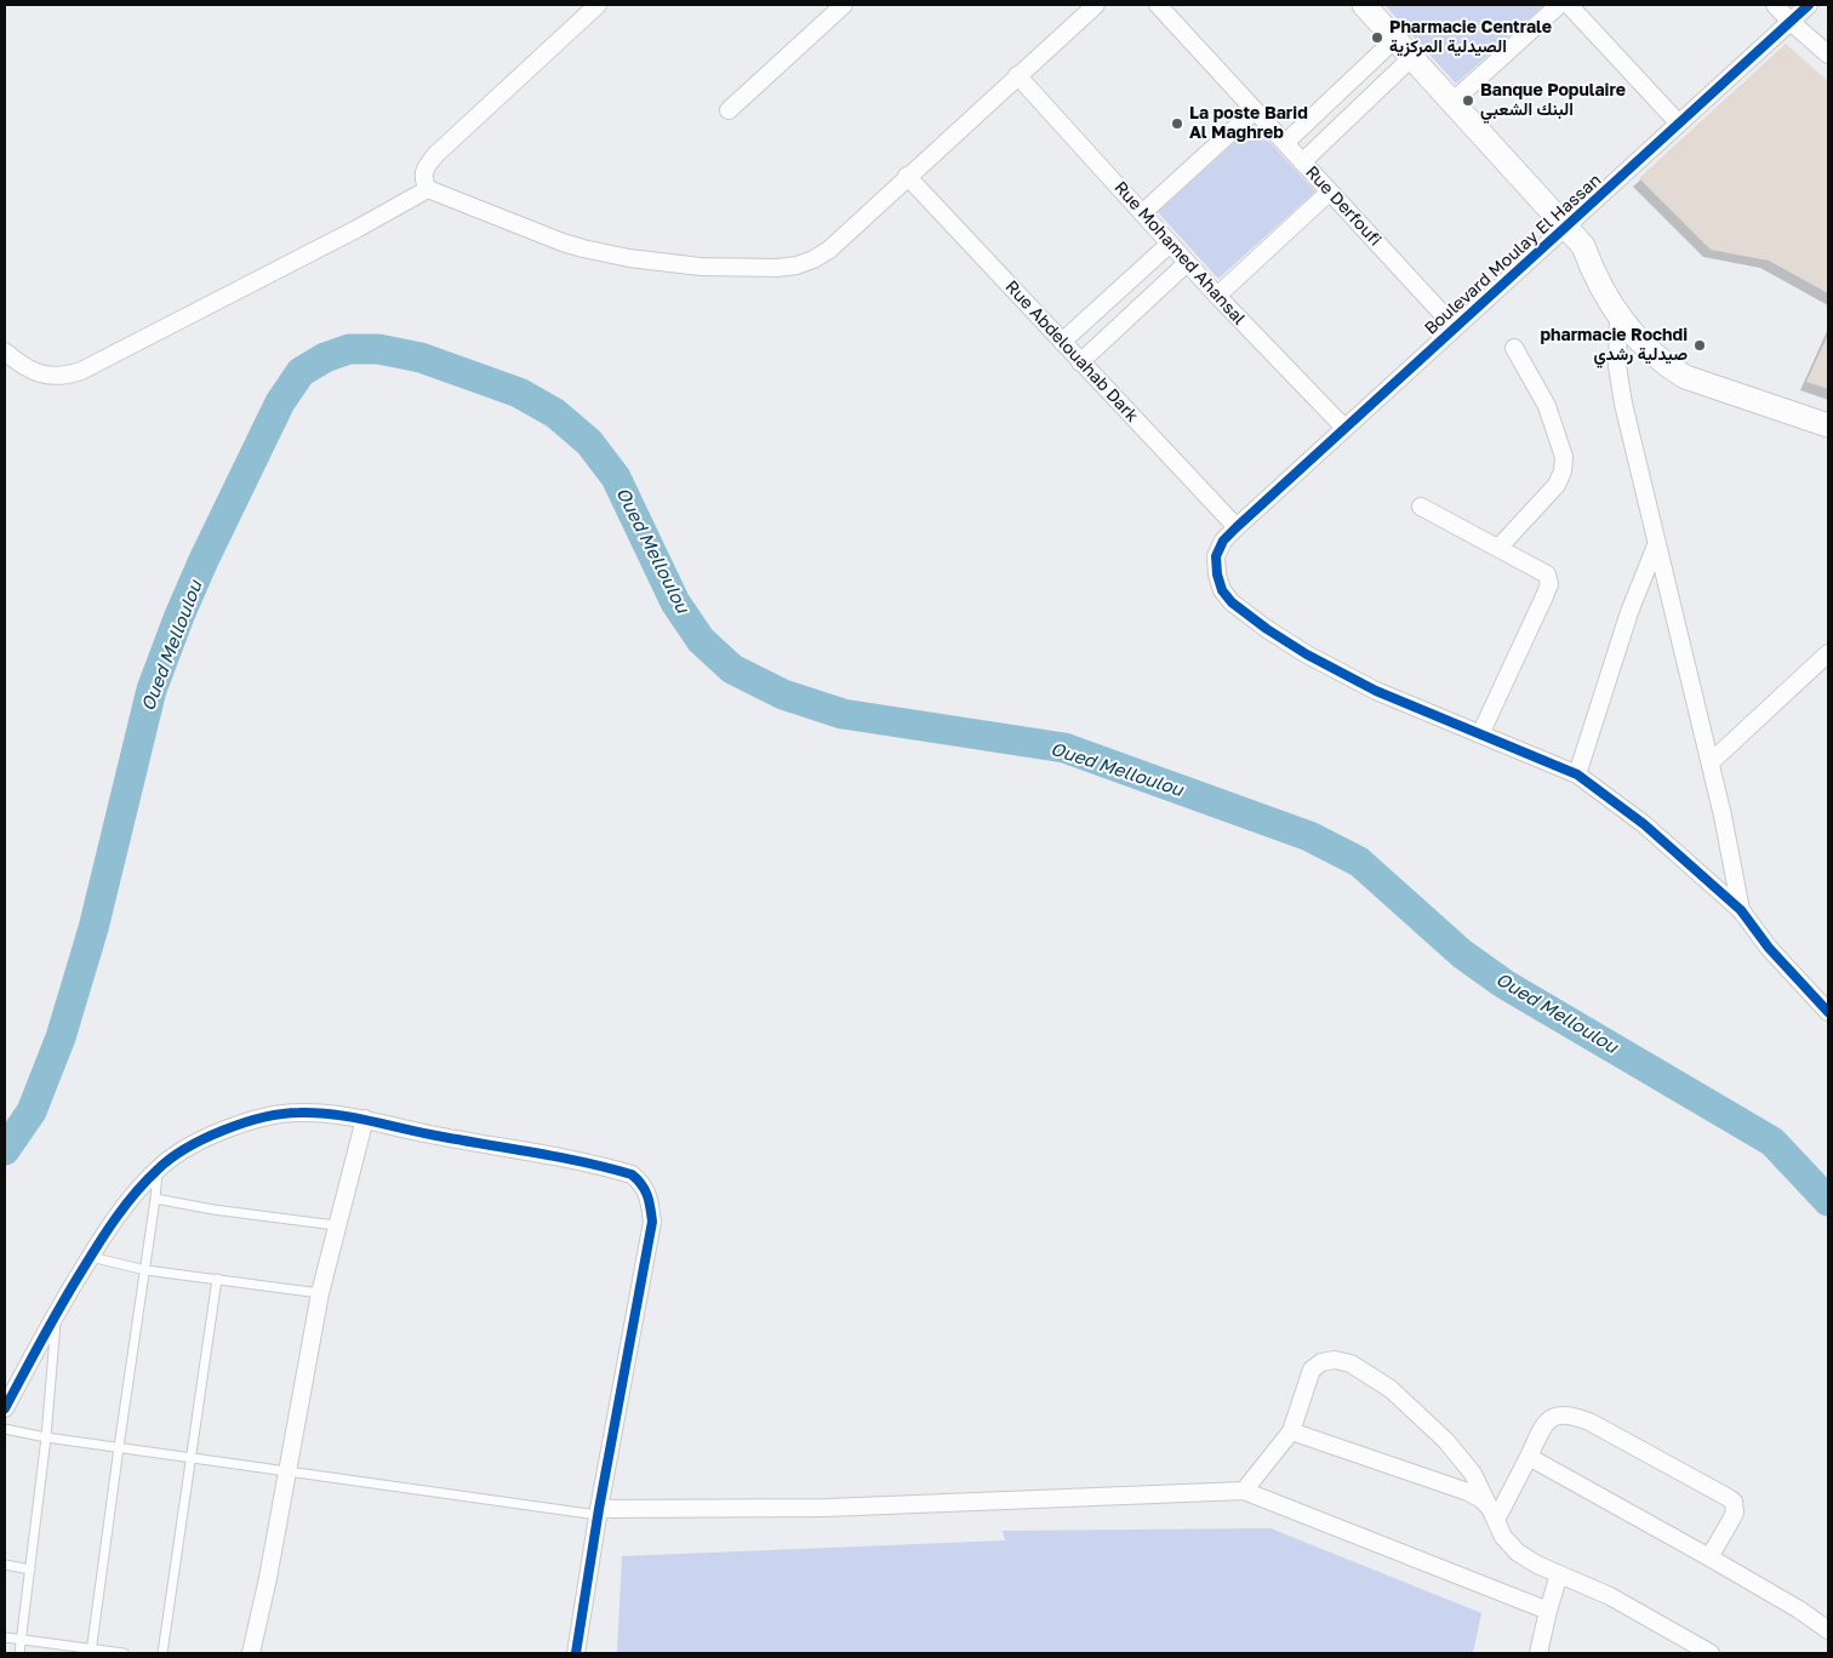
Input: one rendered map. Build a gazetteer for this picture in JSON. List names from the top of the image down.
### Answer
{
  "streets": {
    "street": [
      "Rue Derfoufi",
      "Rue Mohamed Ahansal",
      "Boulevard Moulay El Hassan",
      "Rue Abdelouahab Dark"
    ]
  },
  "crossings": [
    ["Rue Derfoufi", "Boulevard Moulay El Hassan"],
    ["Rue Mohamed Ahansal", "Boulevard Moulay El Hassan"],
    ["Boulevard Moulay El Hassan", "Rue Abdelouahab Dark"]
  ],
  "water": ["Oued Melloulou"],
  "places": [
    "Pharmacie Centrale الصيدلية المركزية",
    "Banque Populaire البنك الشعبي",
    "La poste Barid Al Maghreb",
    "pharmacie Rochdi صيدلية رشدي"
  ]
}
